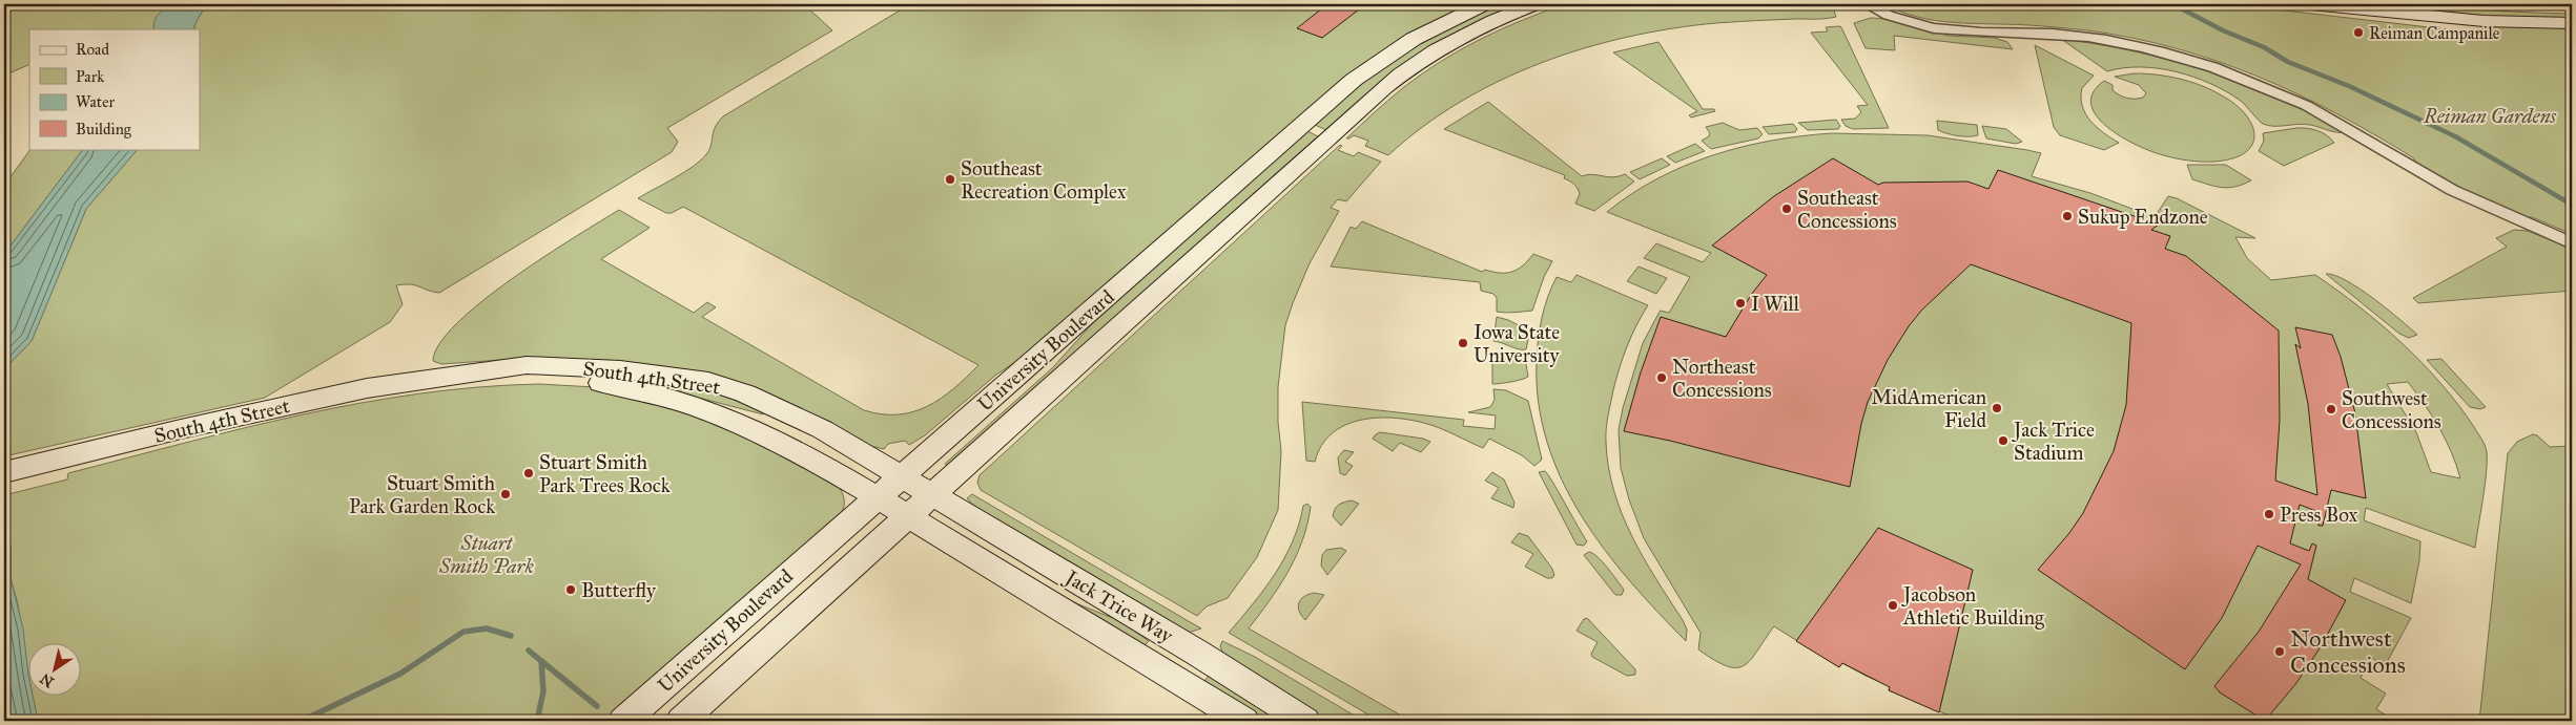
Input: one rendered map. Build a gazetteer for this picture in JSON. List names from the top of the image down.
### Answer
{
  "streets": {
    "main road": ["University Boulevard", "South 4th Street", "Jack Trice Way"]
  },
  "crossings": [
    ["University Boulevard", "South 4th Street"],
    ["University Boulevard", "Jack Trice Way"],
    ["South 4th Street", "Jack Trice Way"]
  ],
  "parks": ["Reiman Gardens", "Stuart Smith Park"],
  "places": [
    "Reiman Campanile",
    "Southeast Recreation Complex",
    "Southeast Concessions",
    "Sukup Endzone",
    "I Will",
    "Iowa State University",
    "Northeast Concessions",
    "MidAmerican Field",
    "Southwest Concessions",
    "Jack Trice Stadium",
    "Stuart Smith Park Trees Rock",
    "Stuart Smith Park Garden Rock",
    "Press Box",
    "Butterfly",
    "Jacobson Athletic Building",
    "Northwest Concessions"
  ],
  "legend": [
    "Road",
    "Park",
    "Water",
    "Building"
  ],
  "north": "bottom left"
}
